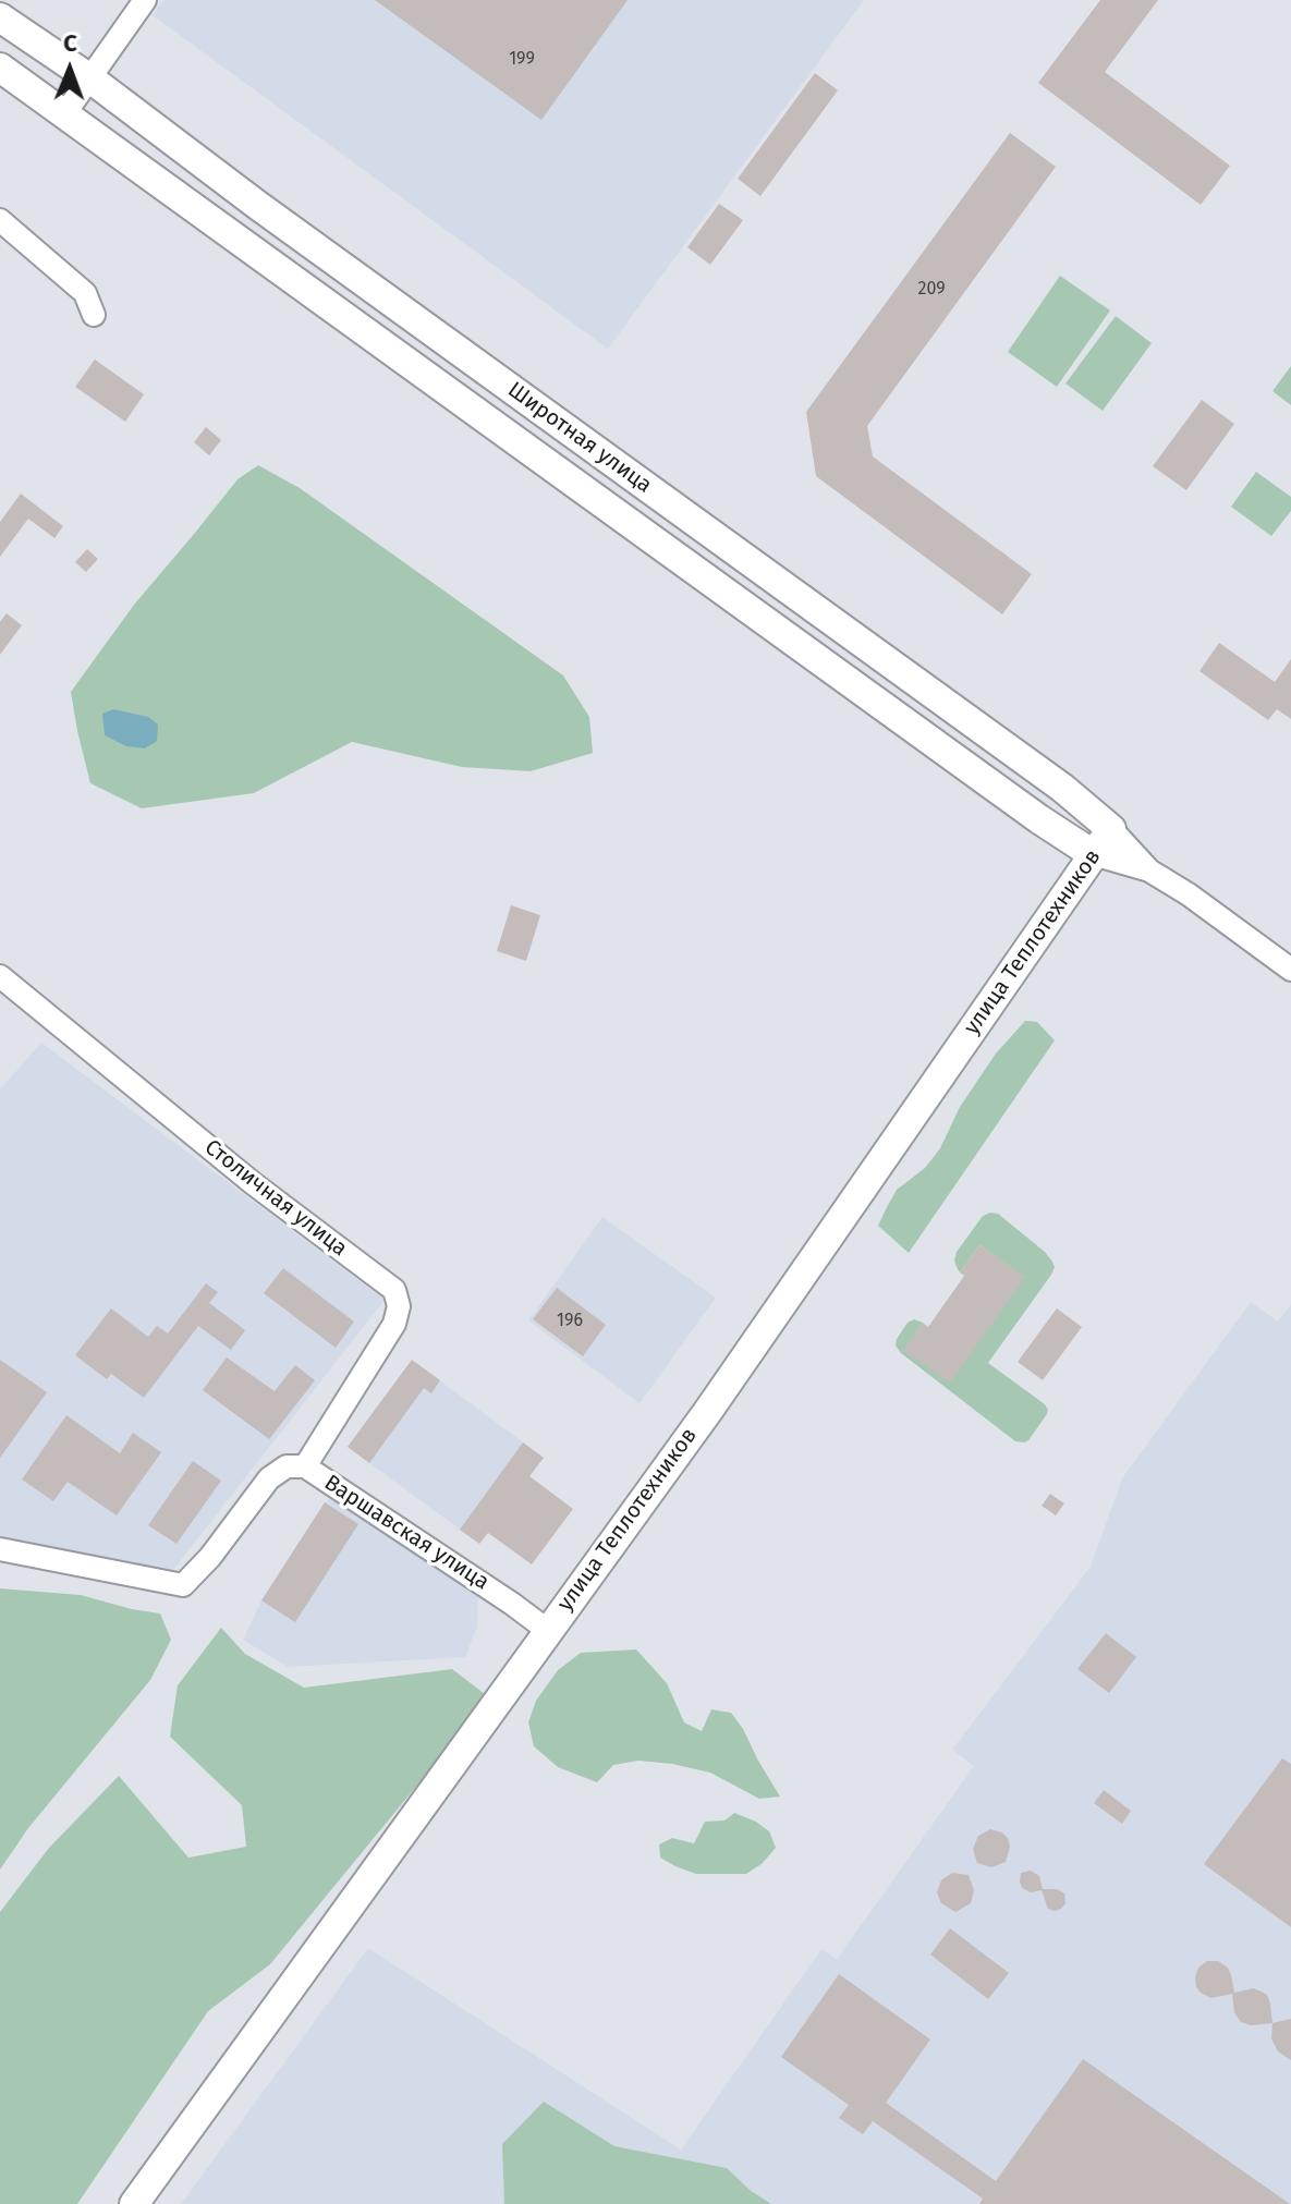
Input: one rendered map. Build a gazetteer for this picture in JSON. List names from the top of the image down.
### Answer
{
  "streets": {
    "main road": ["Широтная улица", "улица Теплотехников"],
    "street": ["Столичная улица", "Варшавская улица"]
  },
  "crossings": [
    ["Широтная улица", "улица Теплотехников"],
    ["улица Теплотехников", "Варшавская улица"],
    ["Столичная улица", "Варшавская улица"]
  ],
  "house_numbers": ["199", "209", "196"],
  "north": "top"
}
